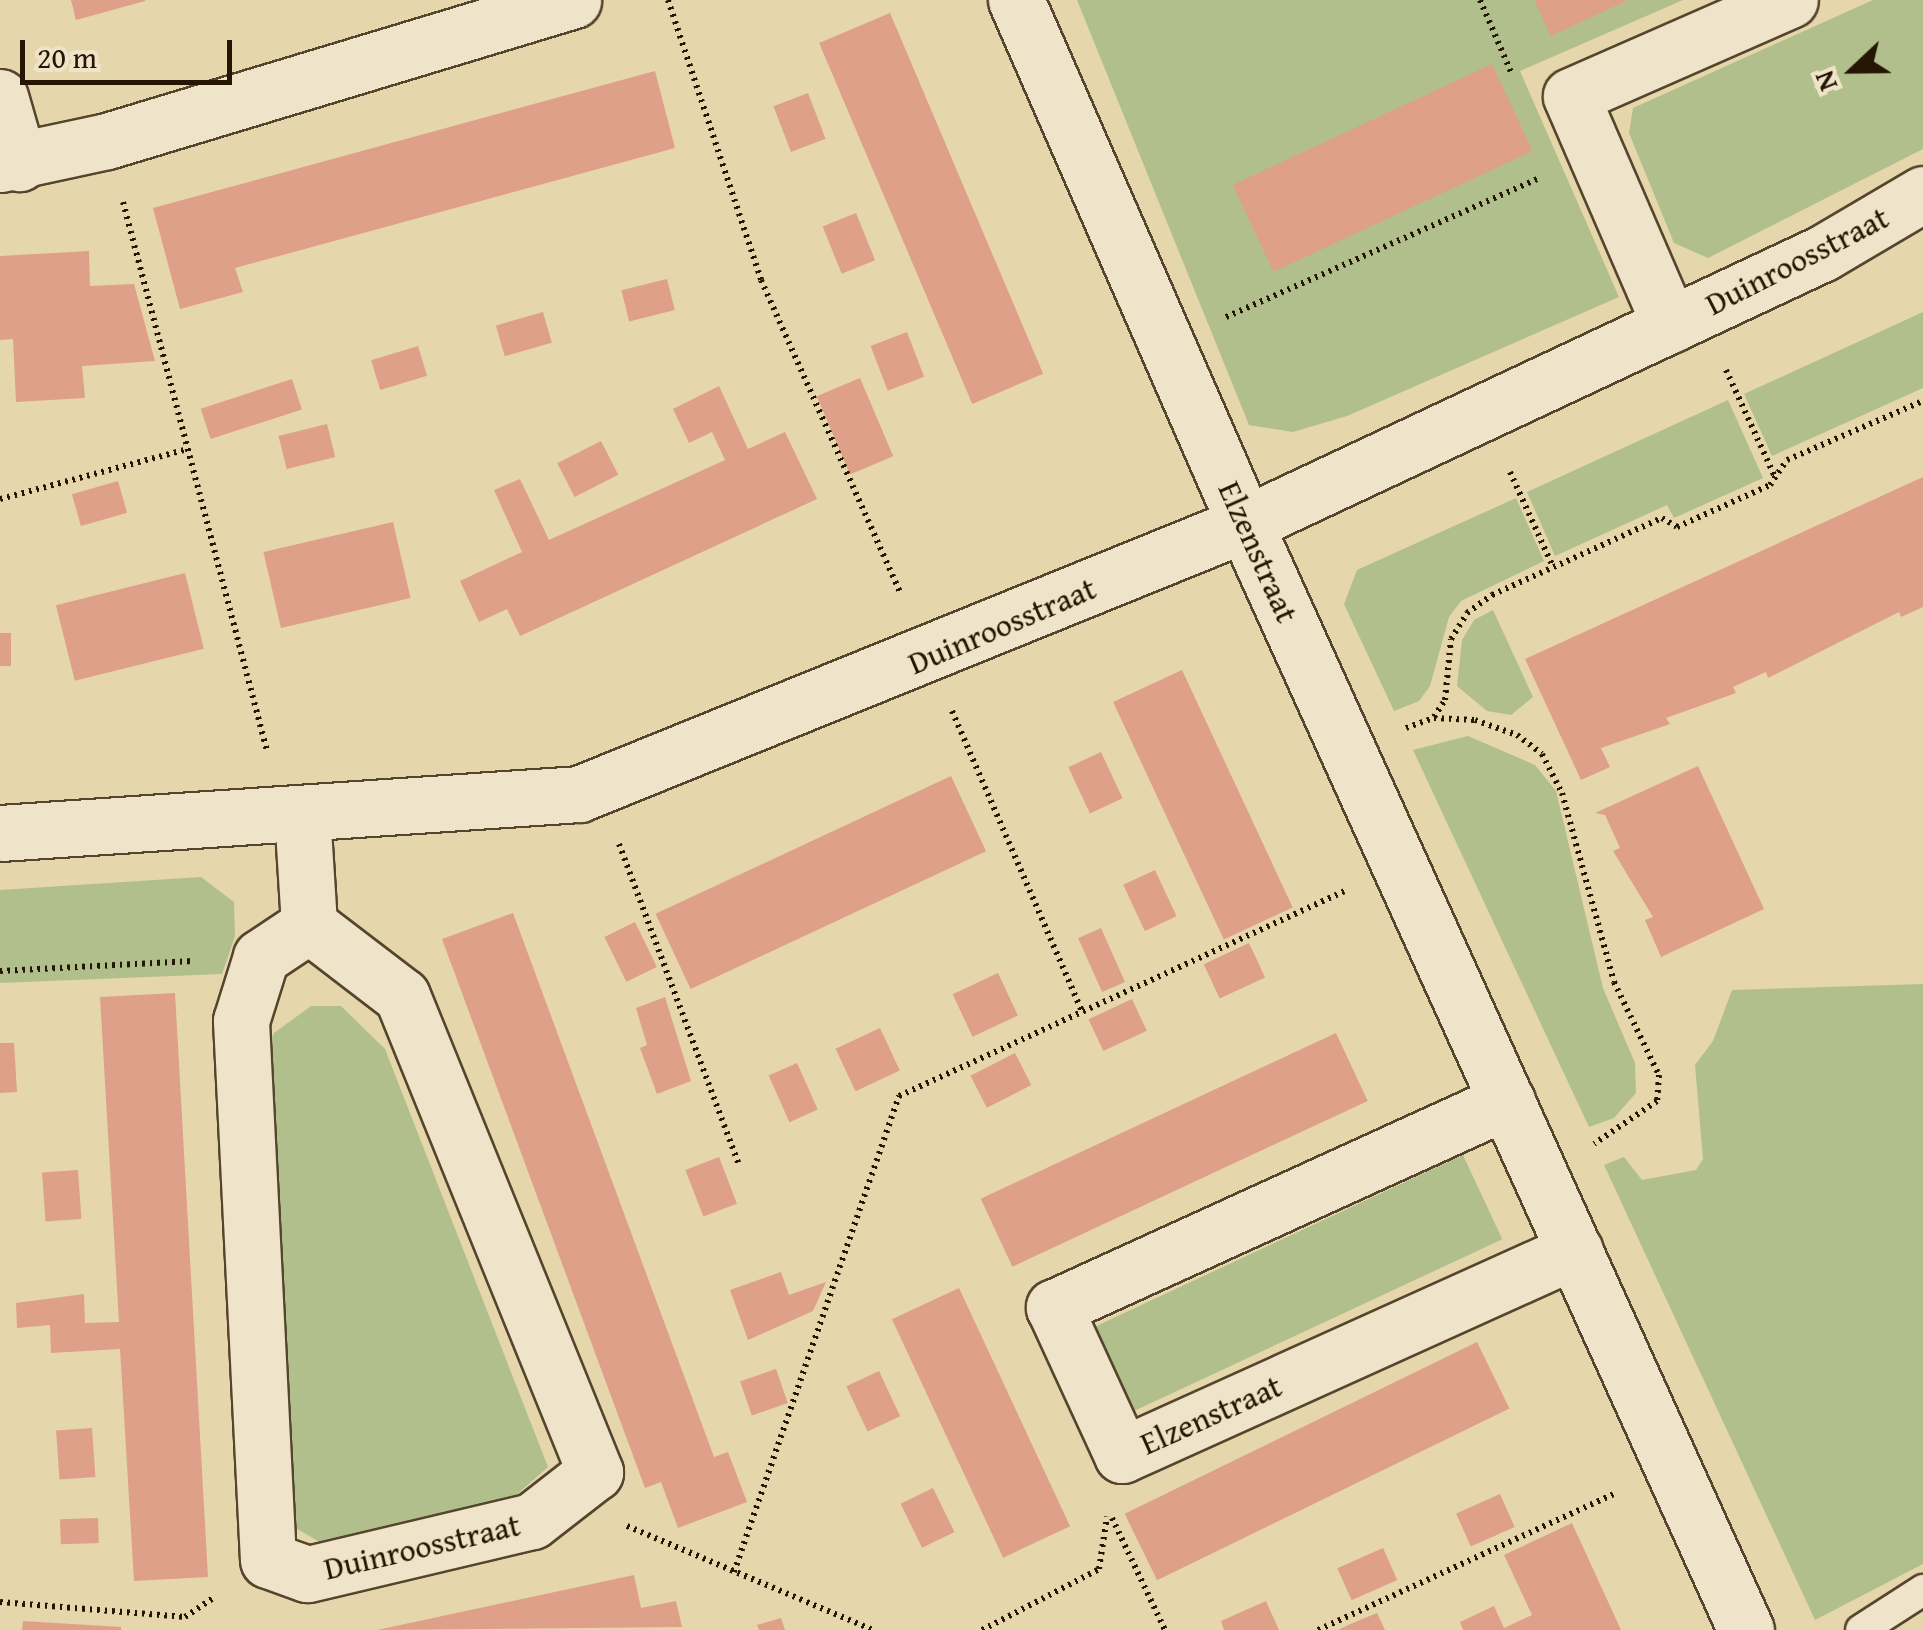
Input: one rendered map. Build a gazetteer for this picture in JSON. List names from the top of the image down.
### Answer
{
  "streets": {
    "street": ["Duinroosstraat", "Elzenstraat"]
  },
  "crossings": [
    ["Duinroosstraat", "Elzenstraat"]
  ],
  "scale_bar": "20 m",
  "north": "left"
}
